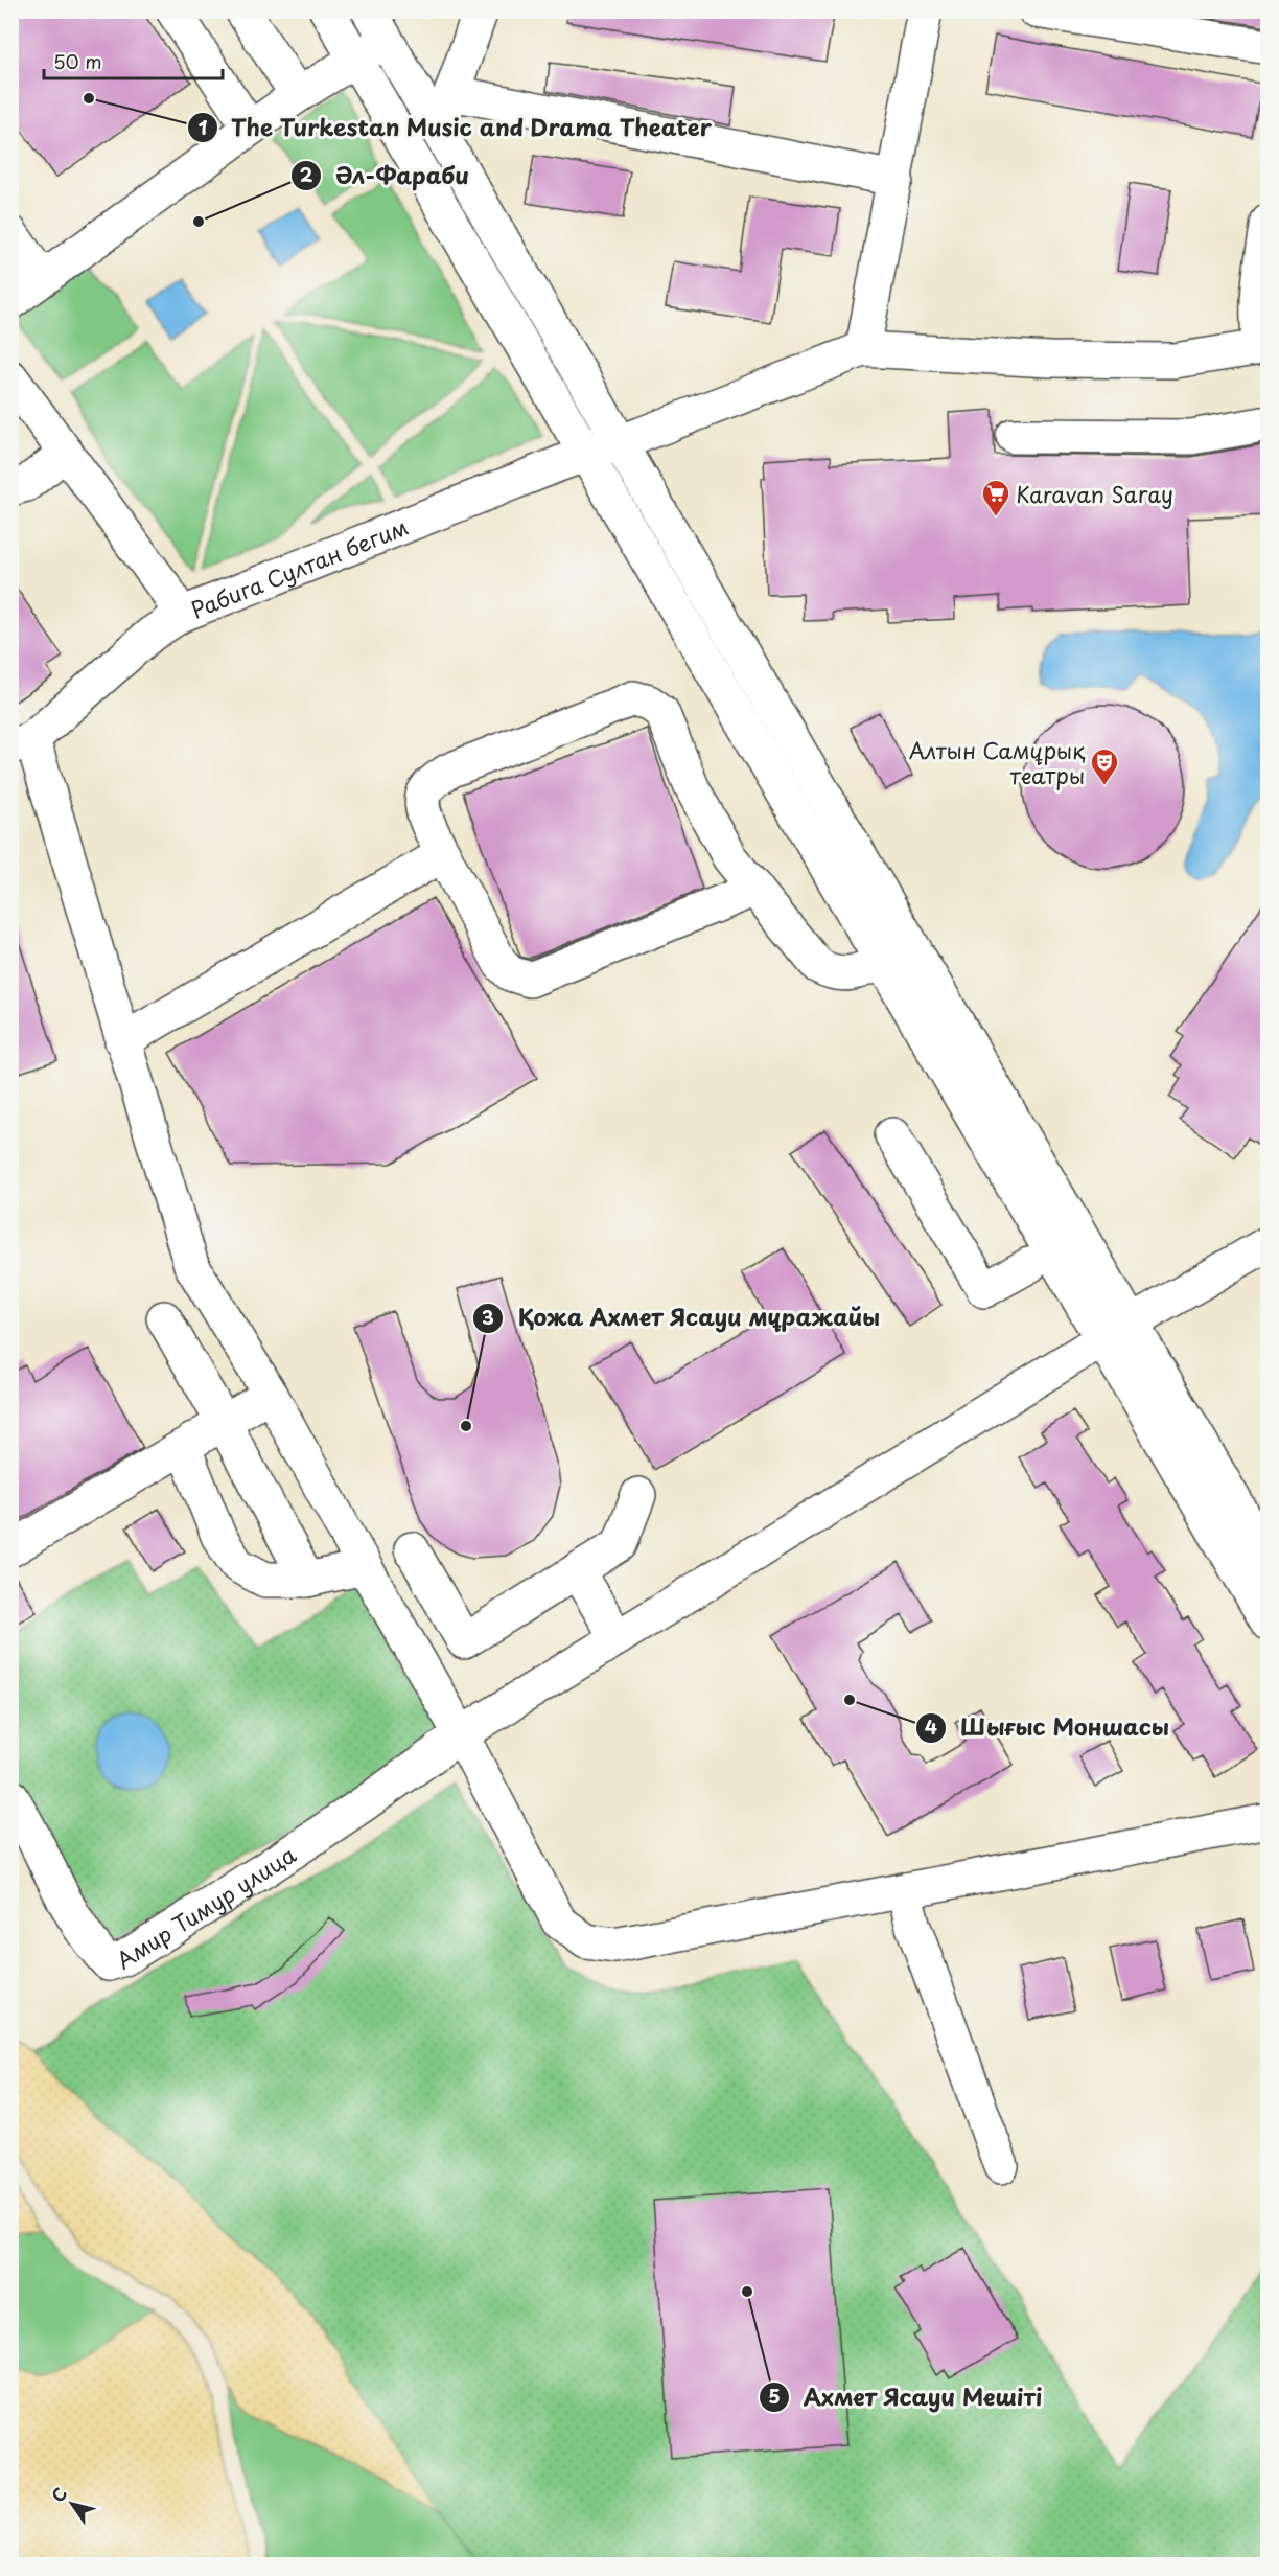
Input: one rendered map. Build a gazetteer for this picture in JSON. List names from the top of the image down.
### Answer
{
  "streets": {
    "street": ["Рабига Султан бегим", "Амир Тимур улица"]
  },
  "places": {
    "other": [
      "The Turkestan Music and Drama Theater",
      "Әл-Фараби",
      "Қожа Ахмет Ясауи мұражайы",
      "Шығыс Моншасы",
      "Ахмет Ясауи Мешіті"
    ],
    "supermarket": ["Karavan Saray"],
    "theatre": ["Алтын Самұрық театры"]
  },
  "scale_bar": "50 m",
  "north": "top left"
}
